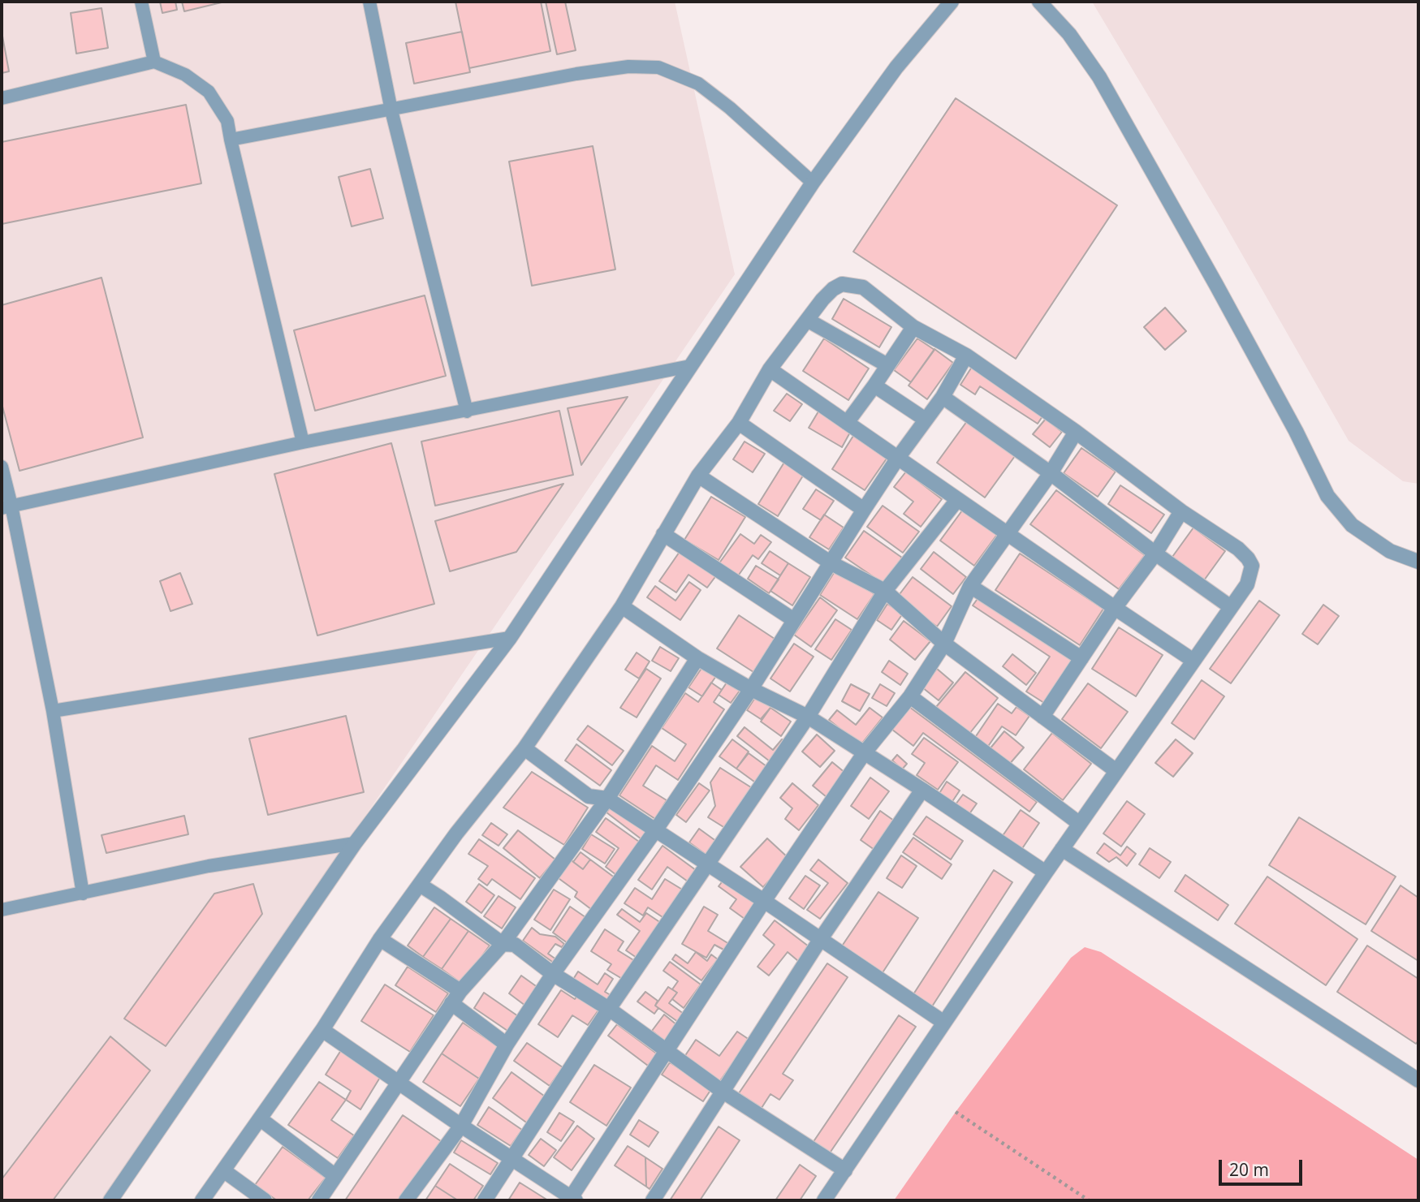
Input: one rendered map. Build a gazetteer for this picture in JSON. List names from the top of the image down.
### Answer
{
  "scale_bar": "20 m"
}
